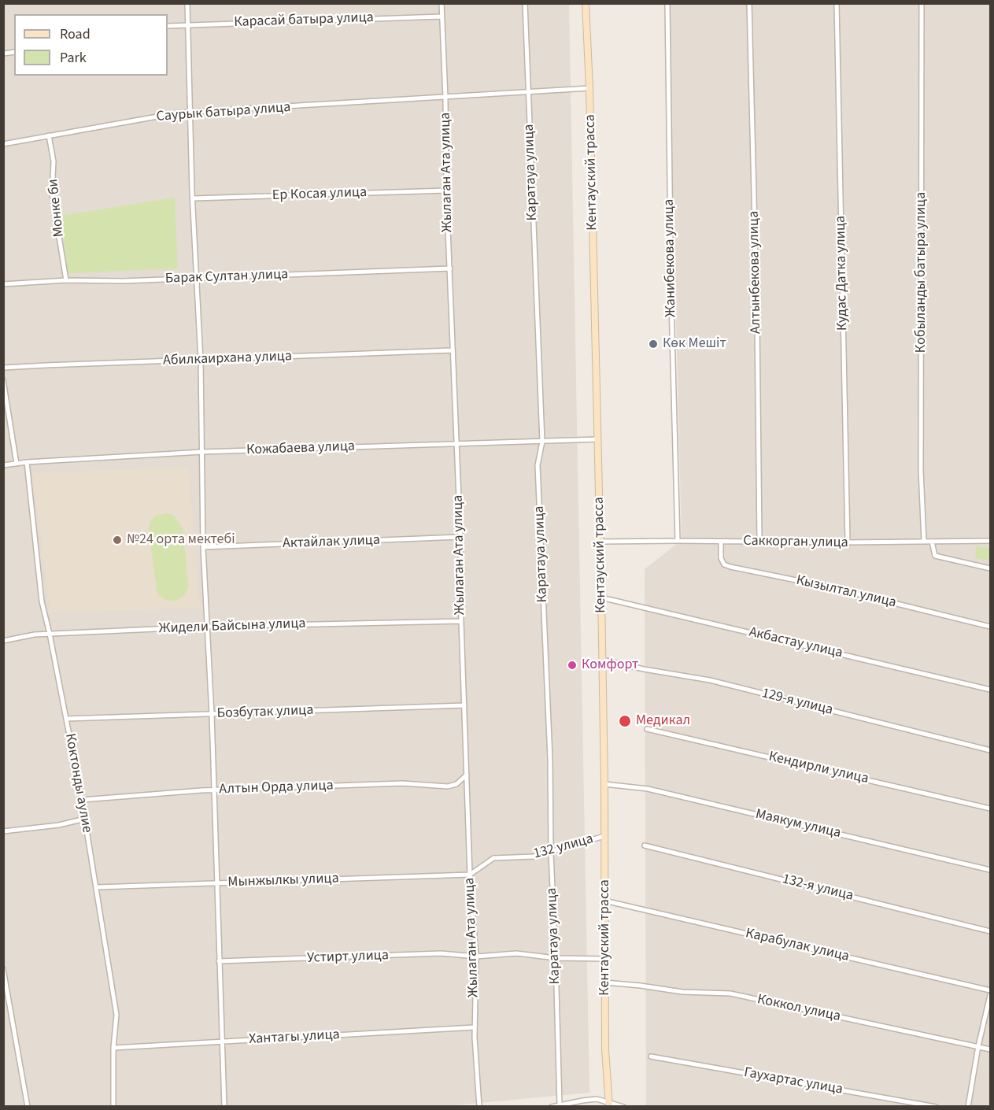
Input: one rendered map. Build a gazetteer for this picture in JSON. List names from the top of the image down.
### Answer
{
  "streets": {
    "main road": ["Кентауский трасса"],
    "street": [
      "Карасай батыра улица",
      "Саурык батыра улица",
      "Жылаган Ата улица",
      "Каратауа улица",
      "Ер Косая улица",
      "Монке би",
      "Жанибекова улица",
      "Алтынбекова улица",
      "Кобыланды батыра улица",
      "Кудас Датка улица",
      "Барак Султан улица",
      "Абилкаирхана улица",
      "Кожабаева улица",
      "Актайлак улица",
      "Саккорган улица",
      "Кызылтал улица",
      "Жидели Байсына улица",
      "Акбастау улица",
      "129-я улица",
      "Бозбутак улица",
      "Кендирли улица",
      "Коктонды аулие",
      "Алтын Орда улица",
      "Маякум улица",
      "132 улица",
      "Мынжылкы улица",
      "132-я улица",
      "Карабулак улица",
      "Устирт улица",
      "Коккол улица",
      "Хантагы улица",
      "Гаухартас улица"
    ]
  },
  "crossings": [
    ["Карасай батыра улица", "Жылаган Ата улица"],
    ["Саурык батыра улица", "Жылаган Ата улица"],
    ["Саурык батыра улица", "Каратауа улица"],
    ["Саурык батыра улица", "Кентауский трасса"],
    ["Саурык батыра улица", "Монке би"],
    ["Жылаган Ата улица", "Ер Косая улица"],
    ["Жылаган Ата улица", "Барак Султан улица"],
    ["Жылаган Ата улица", "Абилкаирхана улица"],
    ["Жылаган Ата улица", "Кожабаева улица"],
    ["Жылаган Ата улица", "Актайлак улица"],
    ["Жылаган Ата улица", "Жидели Байсына улица"],
    ["Жылаган Ата улица", "Бозбутак улица"],
    ["Жылаган Ата улица", "Алтын Орда улица"],
    ["Жылаган Ата улица", "132 улица"],
    ["Жылаган Ата улица", "Мынжылкы улица"],
    ["Жылаган Ата улица", "Устирт улица"],
    ["Жылаган Ата улица", "Хантагы улица"],
    ["Каратауа улица", "Кожабаева улица"],
    ["Каратауа улица", "132 улица"],
    ["Каратауа улица", "Устирт улица"],
    ["Кентауский трасса", "Кожабаева улица"],
    ["Кентауский трасса", "Саккорган улица"],
    ["Кентауский трасса", "Акбастау улица"],
    ["Кентауский трасса", "129-я улица"],
    ["Кентауский трасса", "Маякум улица"],
    ["Кентауский трасса", "132 улица"],
    ["Кентауский трасса", "Карабулак улица"],
    ["Кентауский трасса", "Устирт улица"],
    ["Кентауский трасса", "Коккол улица"],
    ["Монке би", "Барак Султан улица"],
    ["Жанибекова улица", "Саккорган улица"],
    ["Алтынбекова улица", "Саккорган улица"],
    ["Кобыланды батыра улица", "Саккорган улица"],
    ["Кудас Датка улица", "Саккорган улица"],
    ["Кожабаева улица", "Коктонды аулие"],
    ["Саккорган улица", "Кызылтал улица"],
    ["Жидели Байсына улица", "Коктонды аулие"],
    ["Бозбутак улица", "Коктонды аулие"],
    ["Коктонды аулие", "Алтын Орда улица"],
    ["Коктонды аулие", "Мынжылкы улица"],
    ["Коктонды аулие", "Хантагы улица"],
    ["132 улица", "Мынжылкы улица"]
  ],
  "places": [
    "Көк Мешіт",
    "№24 орта мектебі",
    "Комфорт",
    "Медикал"
  ],
  "legend": ["Road", "Park"]
}
